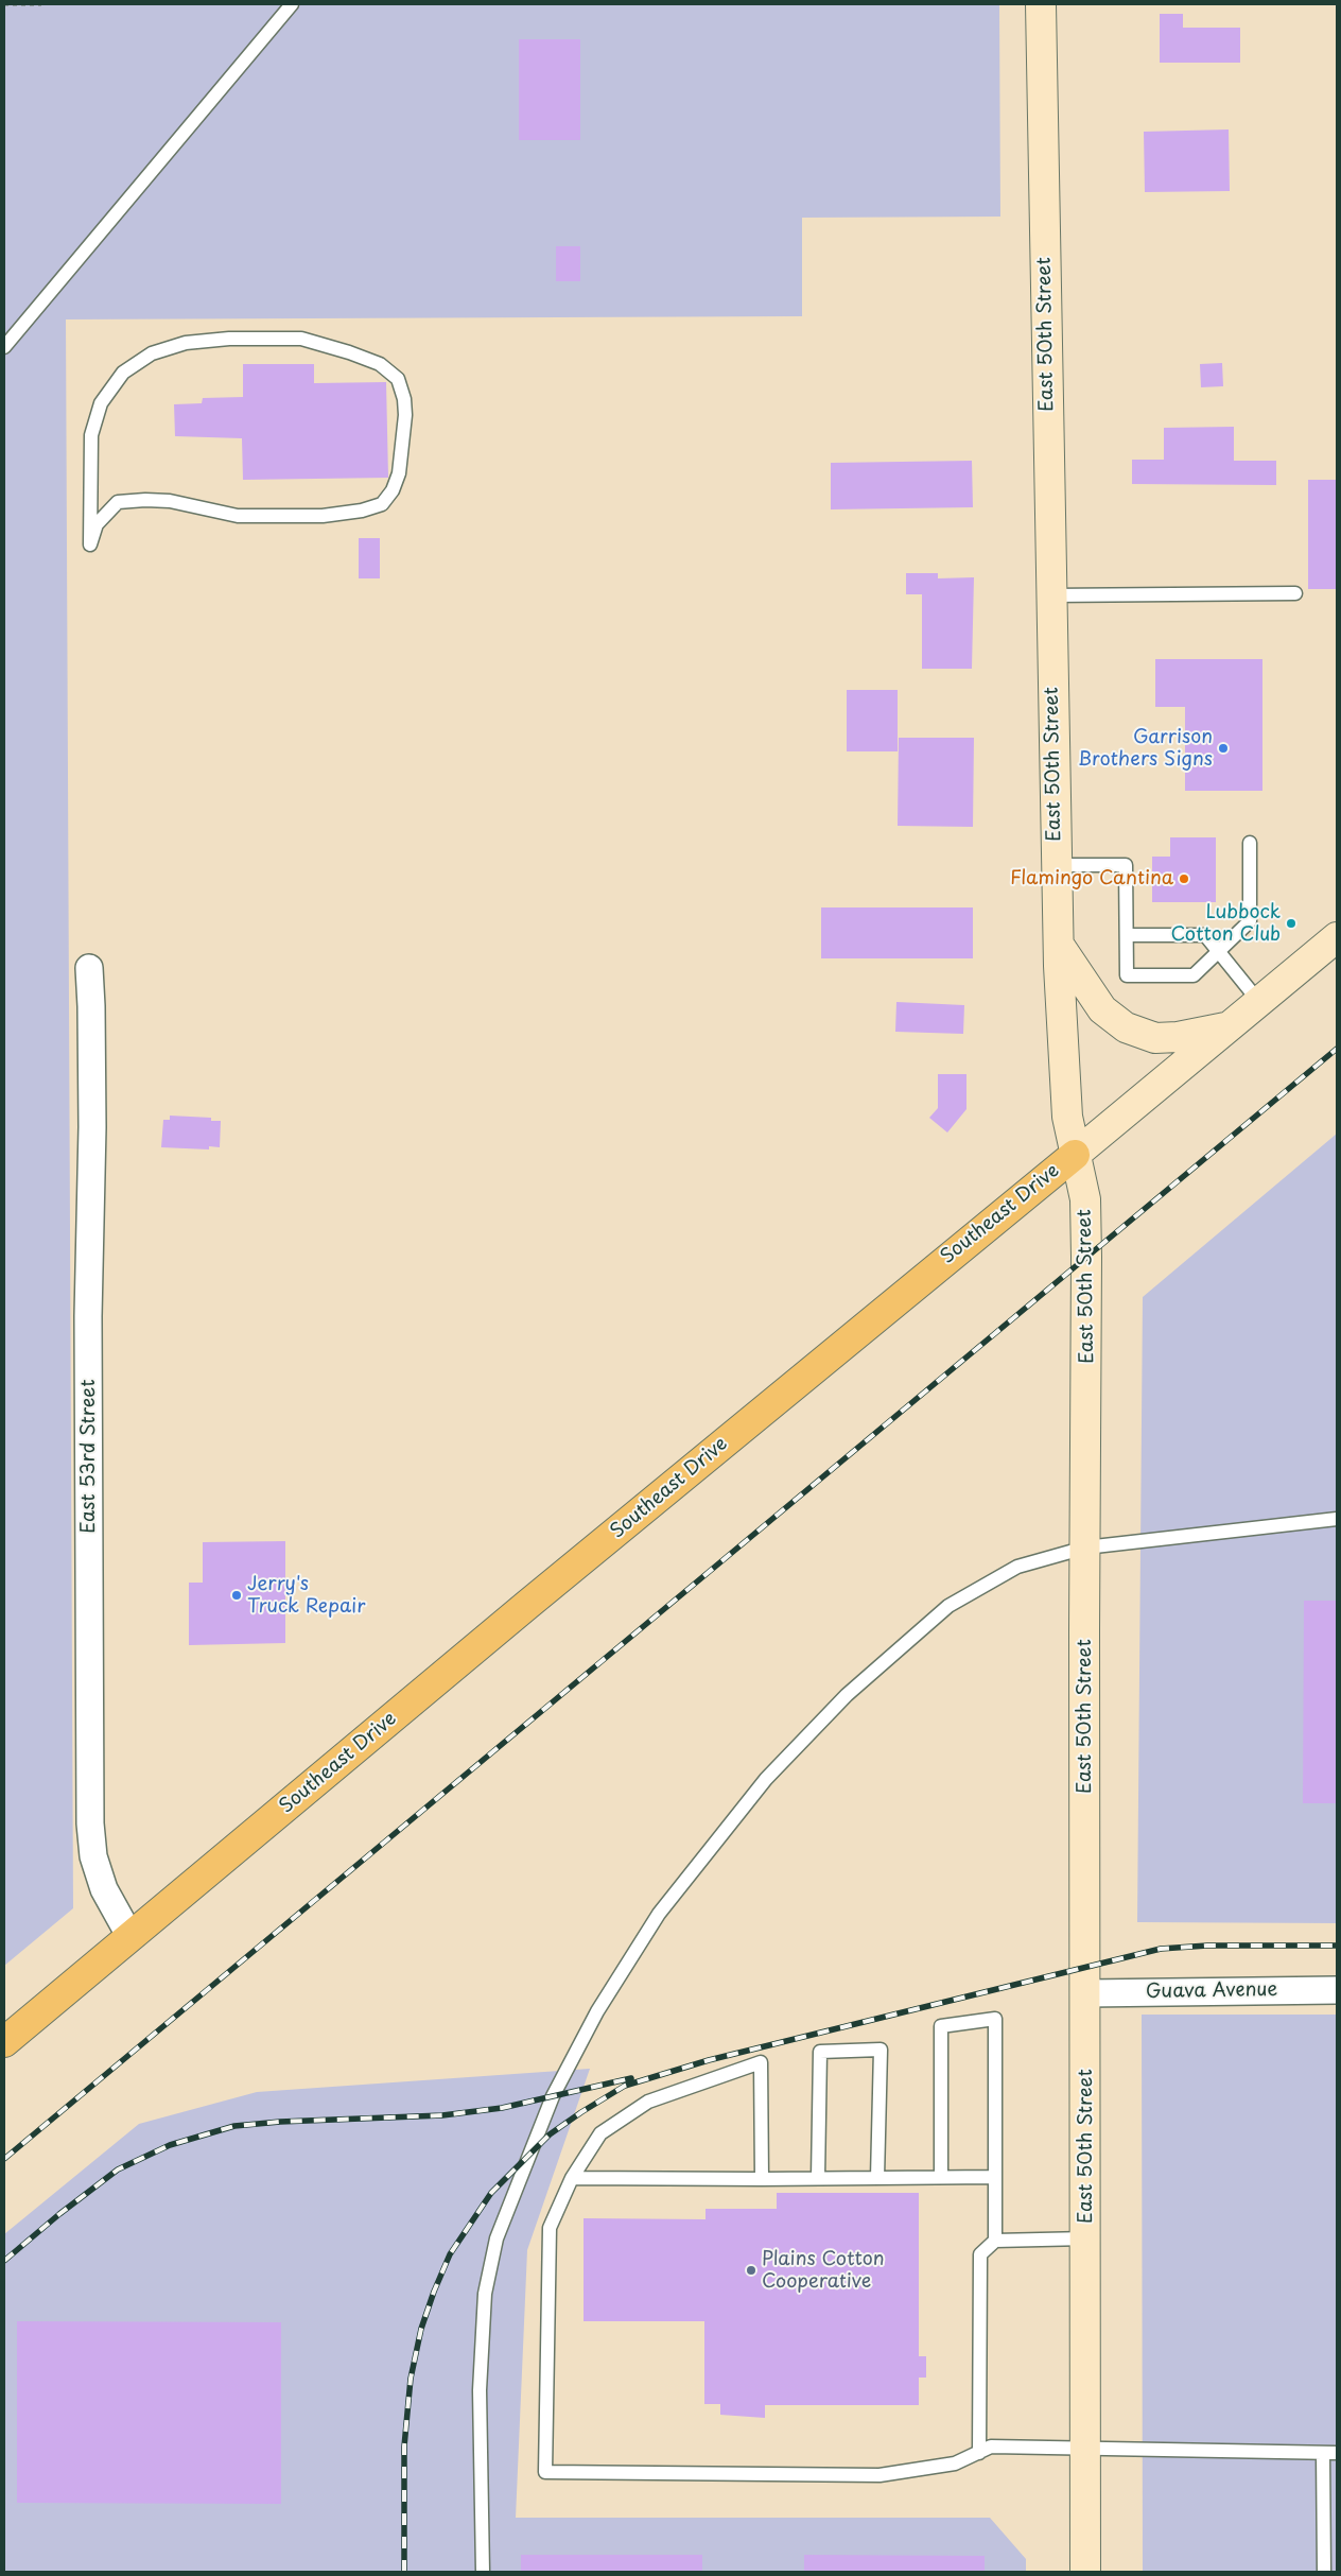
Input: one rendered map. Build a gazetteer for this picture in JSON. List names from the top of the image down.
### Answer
{
  "streets": {
    "main road": ["East 50th Street", "Southeast Drive"],
    "street": ["East 53rd Street", "Guava Avenue"]
  },
  "crossings": [
    ["East 50th Street", "Southeast Drive"],
    ["East 50th Street", "Guava Avenue"],
    ["Southeast Drive", "East 53rd Street"]
  ],
  "places": [
    "Garrison Brothers Signs",
    "Flamingo Cantina",
    "Lubbock Cotton Club",
    "Jerry's Truck Repair",
    "Plains Cotton Cooperative"
  ]
}
